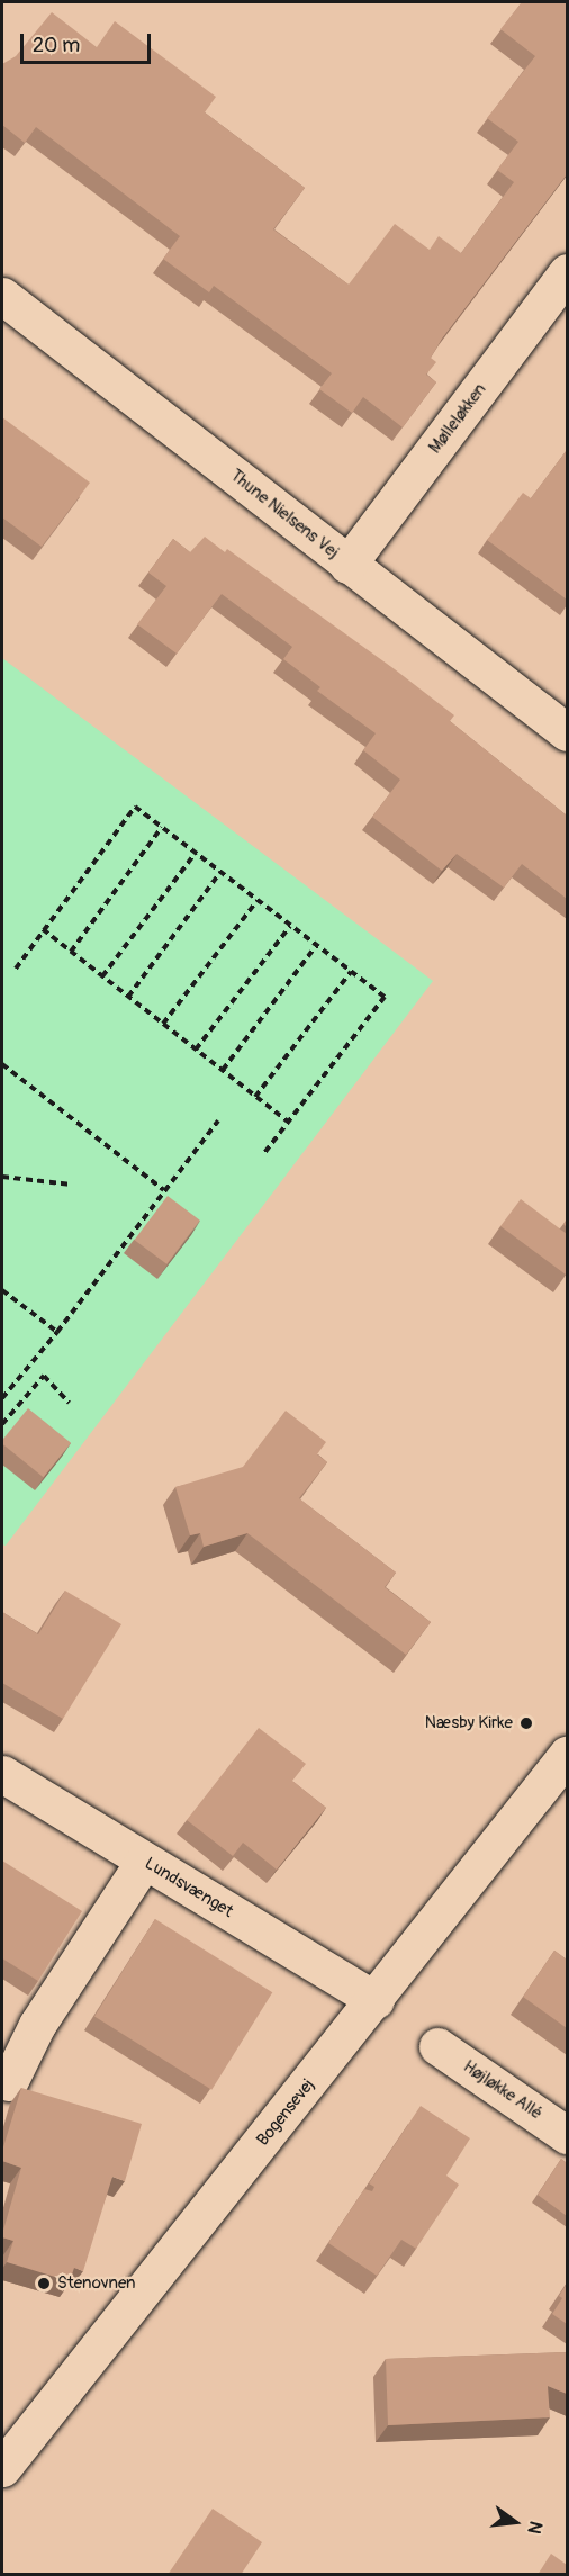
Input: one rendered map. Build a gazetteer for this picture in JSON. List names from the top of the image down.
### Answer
{
  "streets": {
    "street": [
      "Mølleløkken",
      "Thune Nielsens Vej",
      "Lundsvænget",
      "Højløkke Allé",
      "Bogensevej"
    ]
  },
  "crossings": [
    ["Mølleløkken", "Thune Nielsens Vej"],
    ["Lundsvænget", "Bogensevej"]
  ],
  "places": ["Næsby Kirke", "Stenovnen"],
  "scale_bar": "20 m",
  "north": "right"
}
